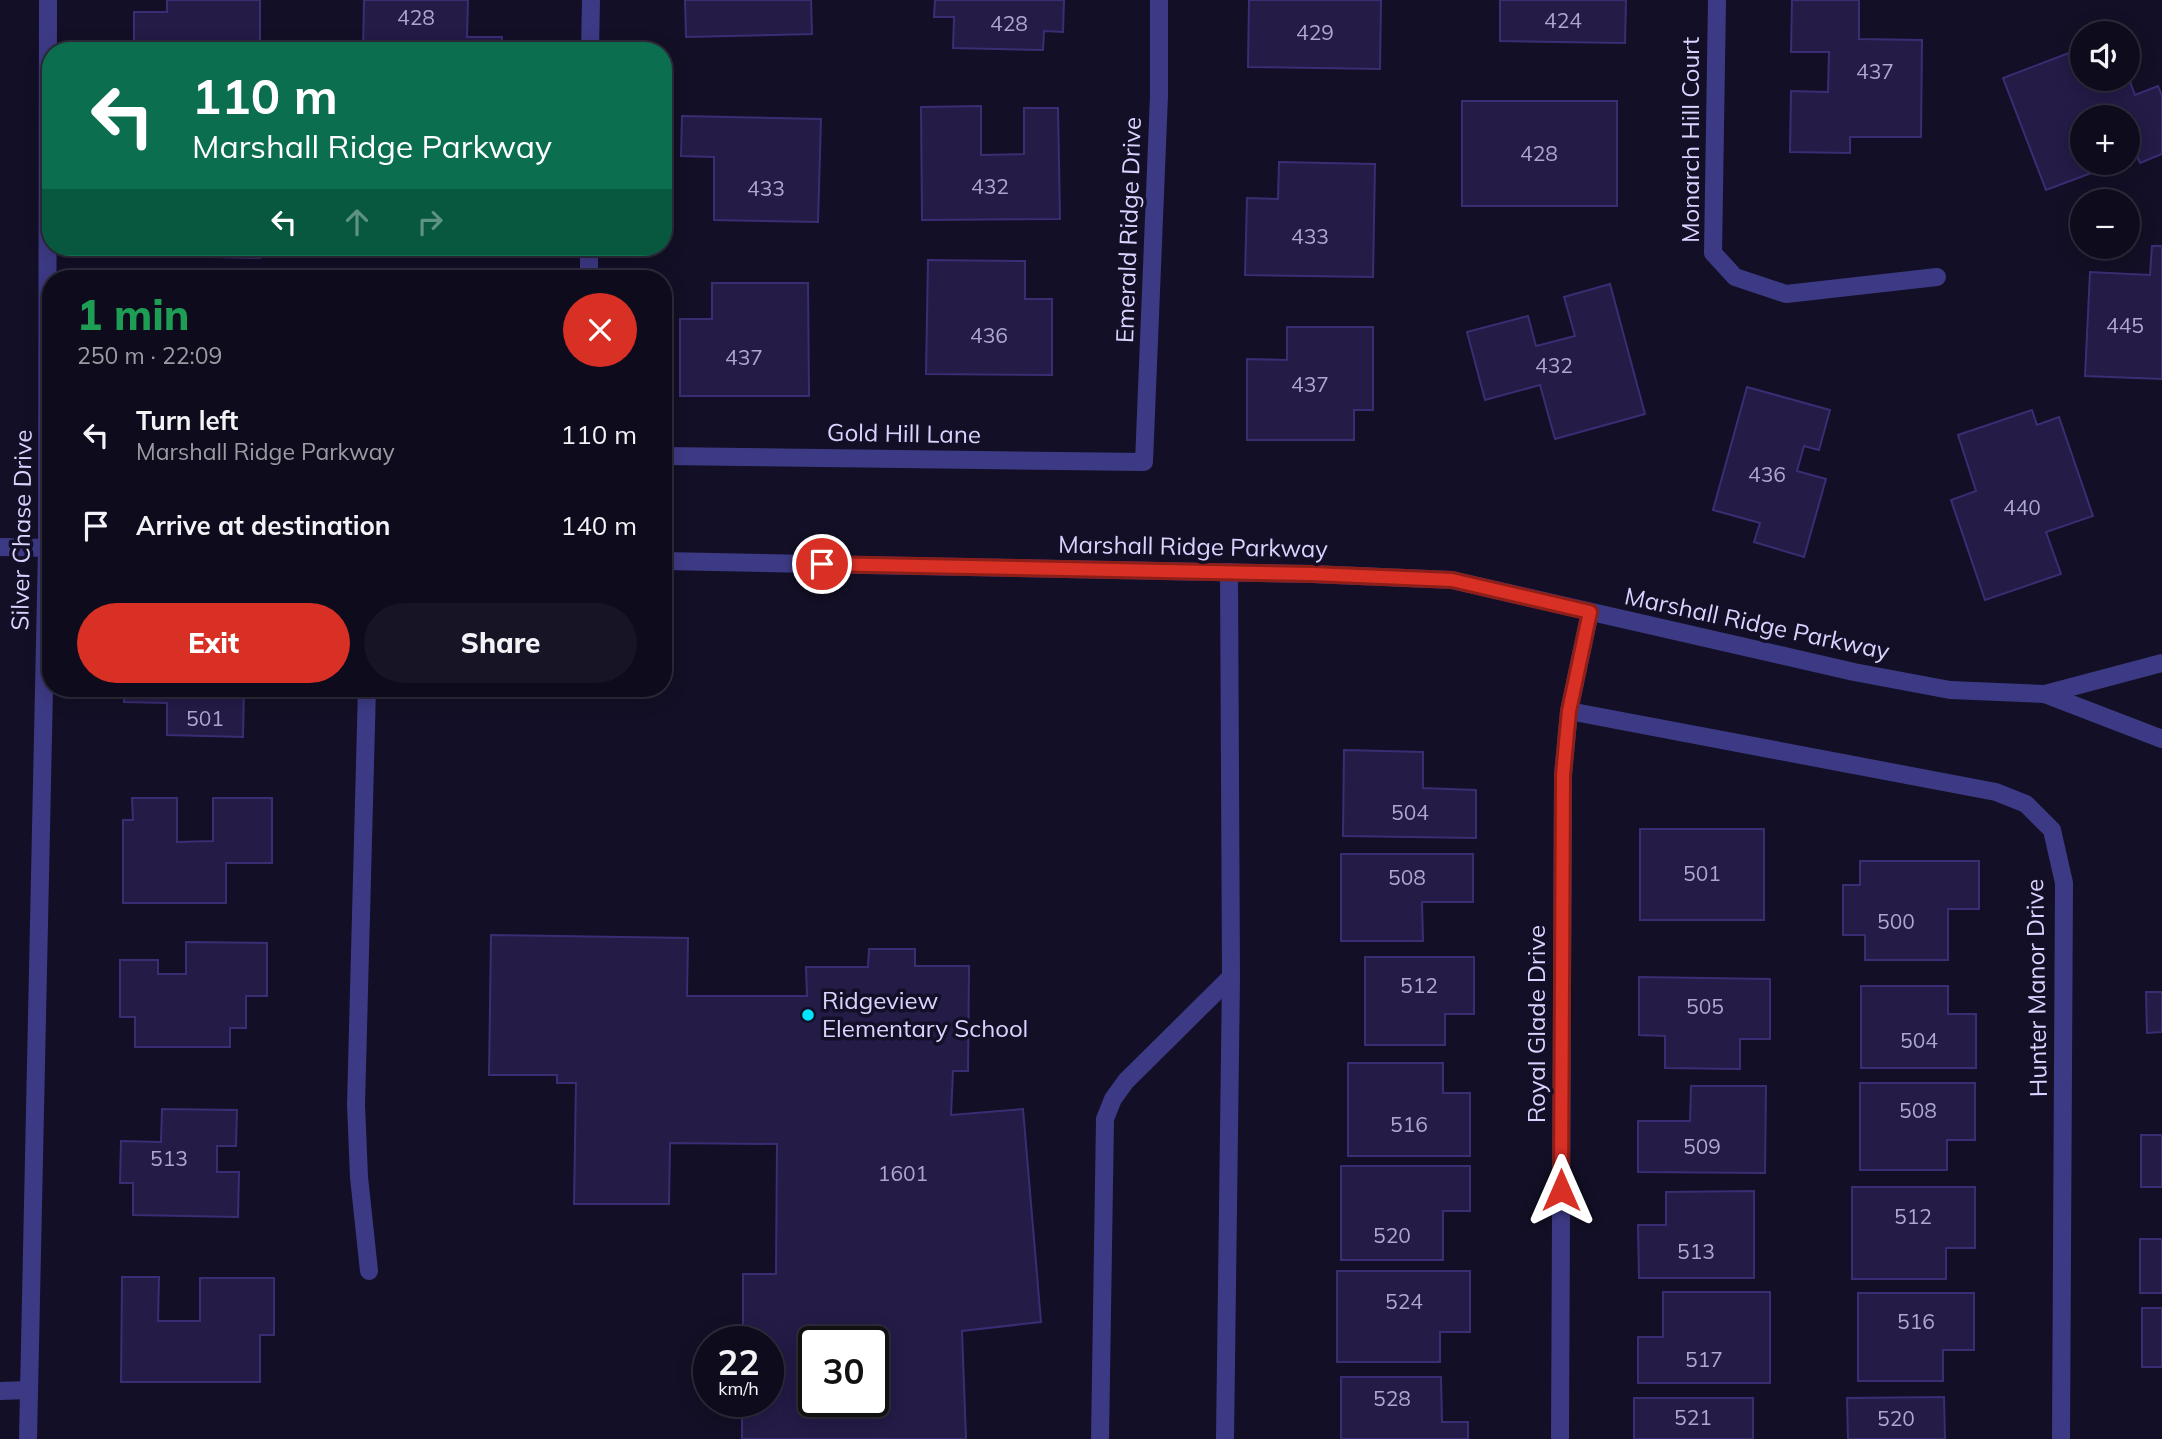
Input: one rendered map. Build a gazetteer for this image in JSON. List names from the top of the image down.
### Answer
{
  "streets": {
    "street": [
      "Monarch Hill Court",
      "Emerald Ridge Drive",
      "Gold Hill Lane",
      "Silver Chase Drive",
      "Marshall Ridge Parkway",
      "Hunter Manor Drive",
      "Royal Glade Drive"
    ]
  },
  "crossings": [
    ["Emerald Ridge Drive", "Gold Hill Lane"],
    ["Marshall Ridge Parkway", "Royal Glade Drive"],
    ["Hunter Manor Drive", "Royal Glade Drive"]
  ],
  "places": ["Ridgeview Elementary School"],
  "house_numbers": [
    "428",
    "424",
    "428",
    "429",
    "437",
    "428",
    "432",
    "433",
    "433",
    "445",
    "436",
    "437",
    "432",
    "437",
    "436",
    "440",
    "501",
    "504",
    "501",
    "508",
    "500",
    "512",
    "505",
    "504",
    "508",
    "516",
    "509",
    "513",
    "1601",
    "512",
    "520",
    "513",
    "524",
    "516",
    "517",
    "528",
    "521",
    "520"
  ],
  "page": {
    "map_buttons": ["+", "−"],
    "turn": ["110 m", "Marshall Ridge Parkway"],
    "heading": ["1 min", "250 m · 22:09"],
    "list": [
      {
        "name": "Turn left",
        "note": "Marshall Ridge Parkway",
        "value": "110 m"
      },
      {
        "name": "Arrive at destination",
        "value": "140 m"
      }
    ],
    "buttons": ["Exit", "Share"],
    "speed": "22 km/h",
    "limit": "30"
  }
}
